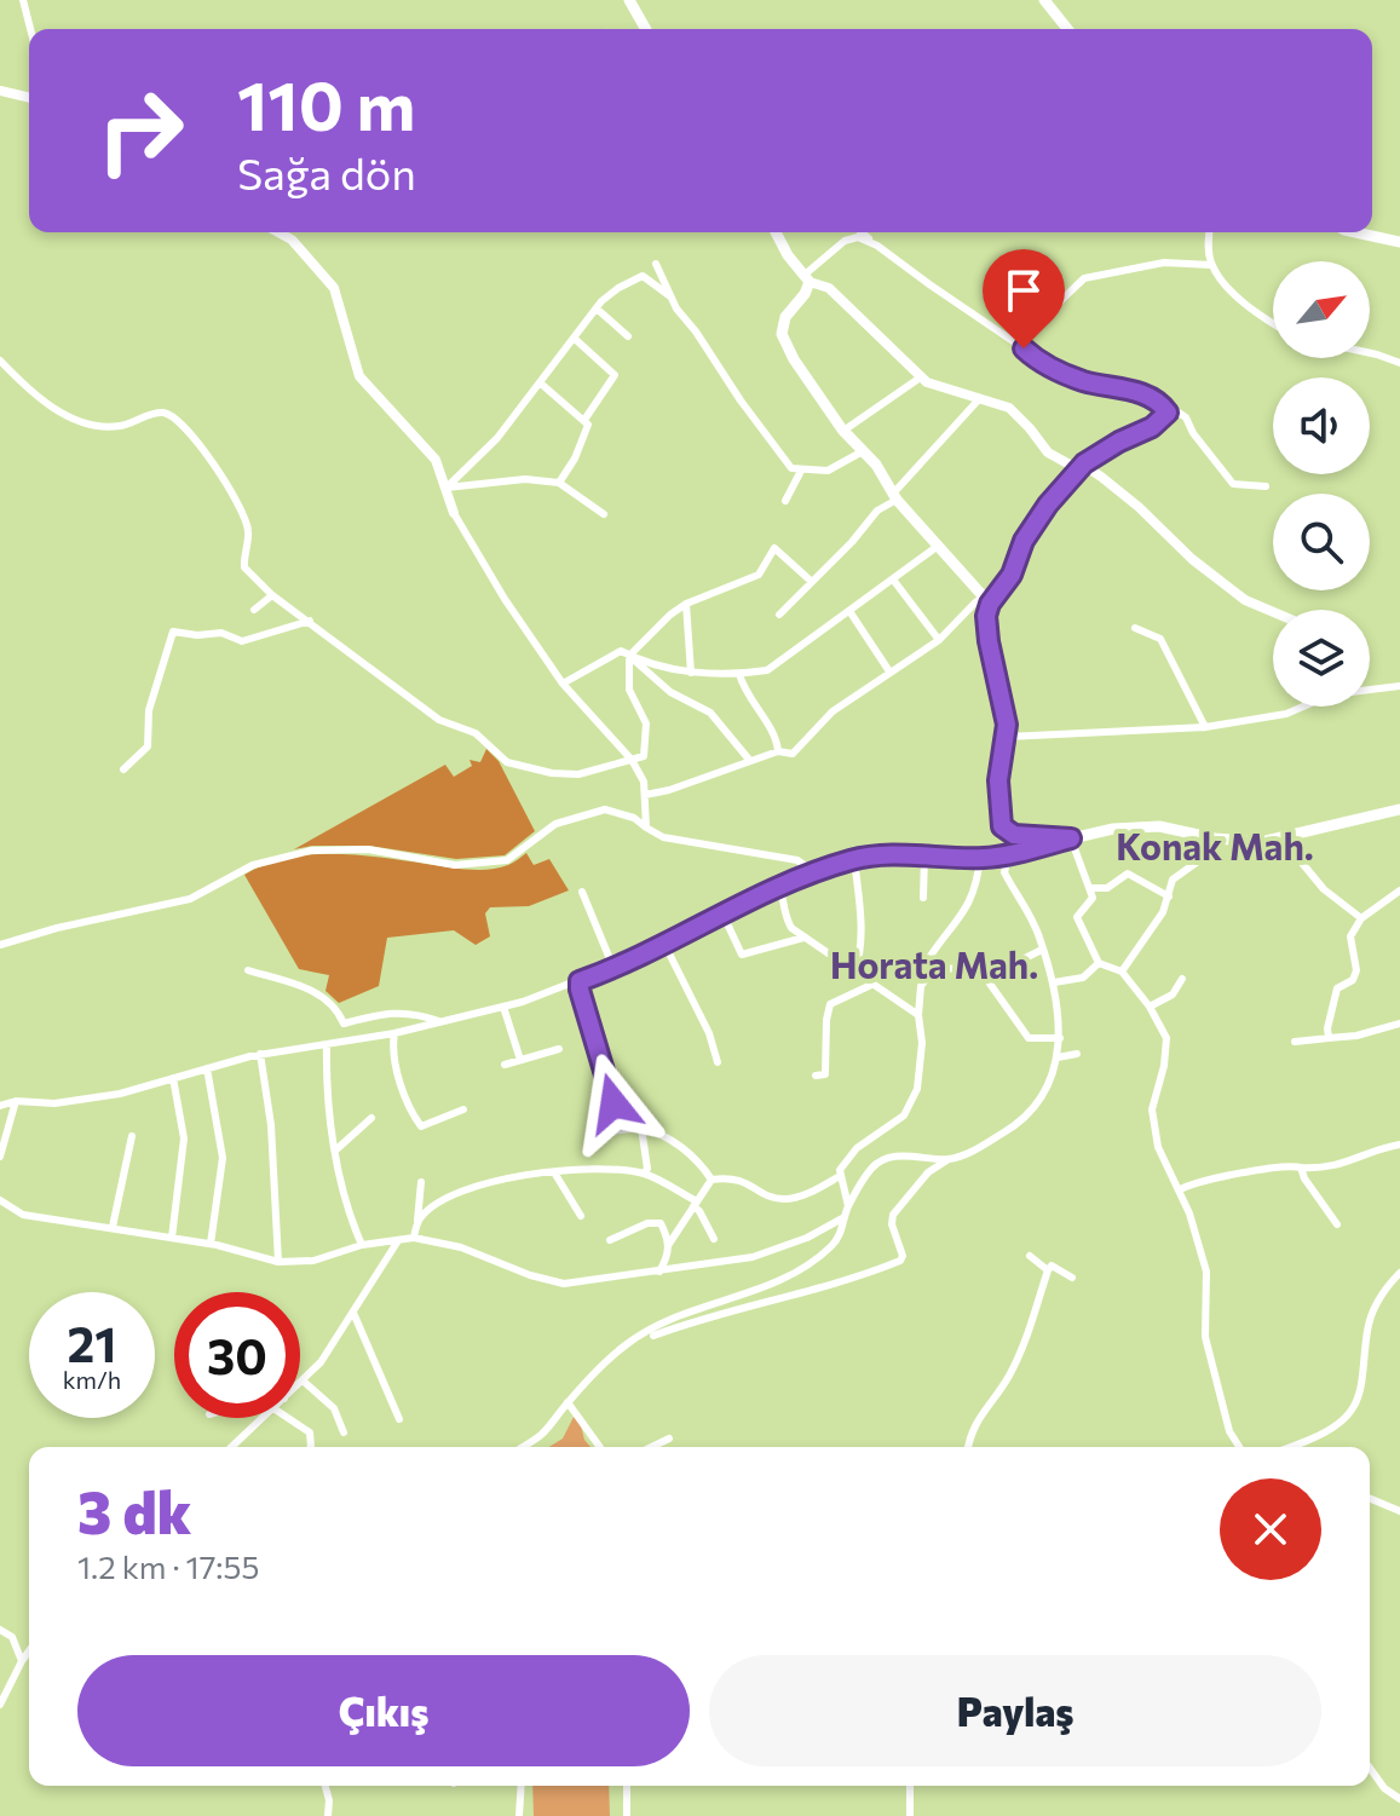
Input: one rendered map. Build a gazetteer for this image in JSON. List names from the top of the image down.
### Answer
{
  "districts": ["Konak Mah.", "Horata Mah."],
  "north": "top right",
  "page": {
    "turn": ["110 m", "Sağa dön"],
    "speed": "21 km/h",
    "limit": "30",
    "heading": ["3 dk", "1.2 km · 17:55"],
    "buttons": ["Çıkış", "Paylaş"]
  }
}
